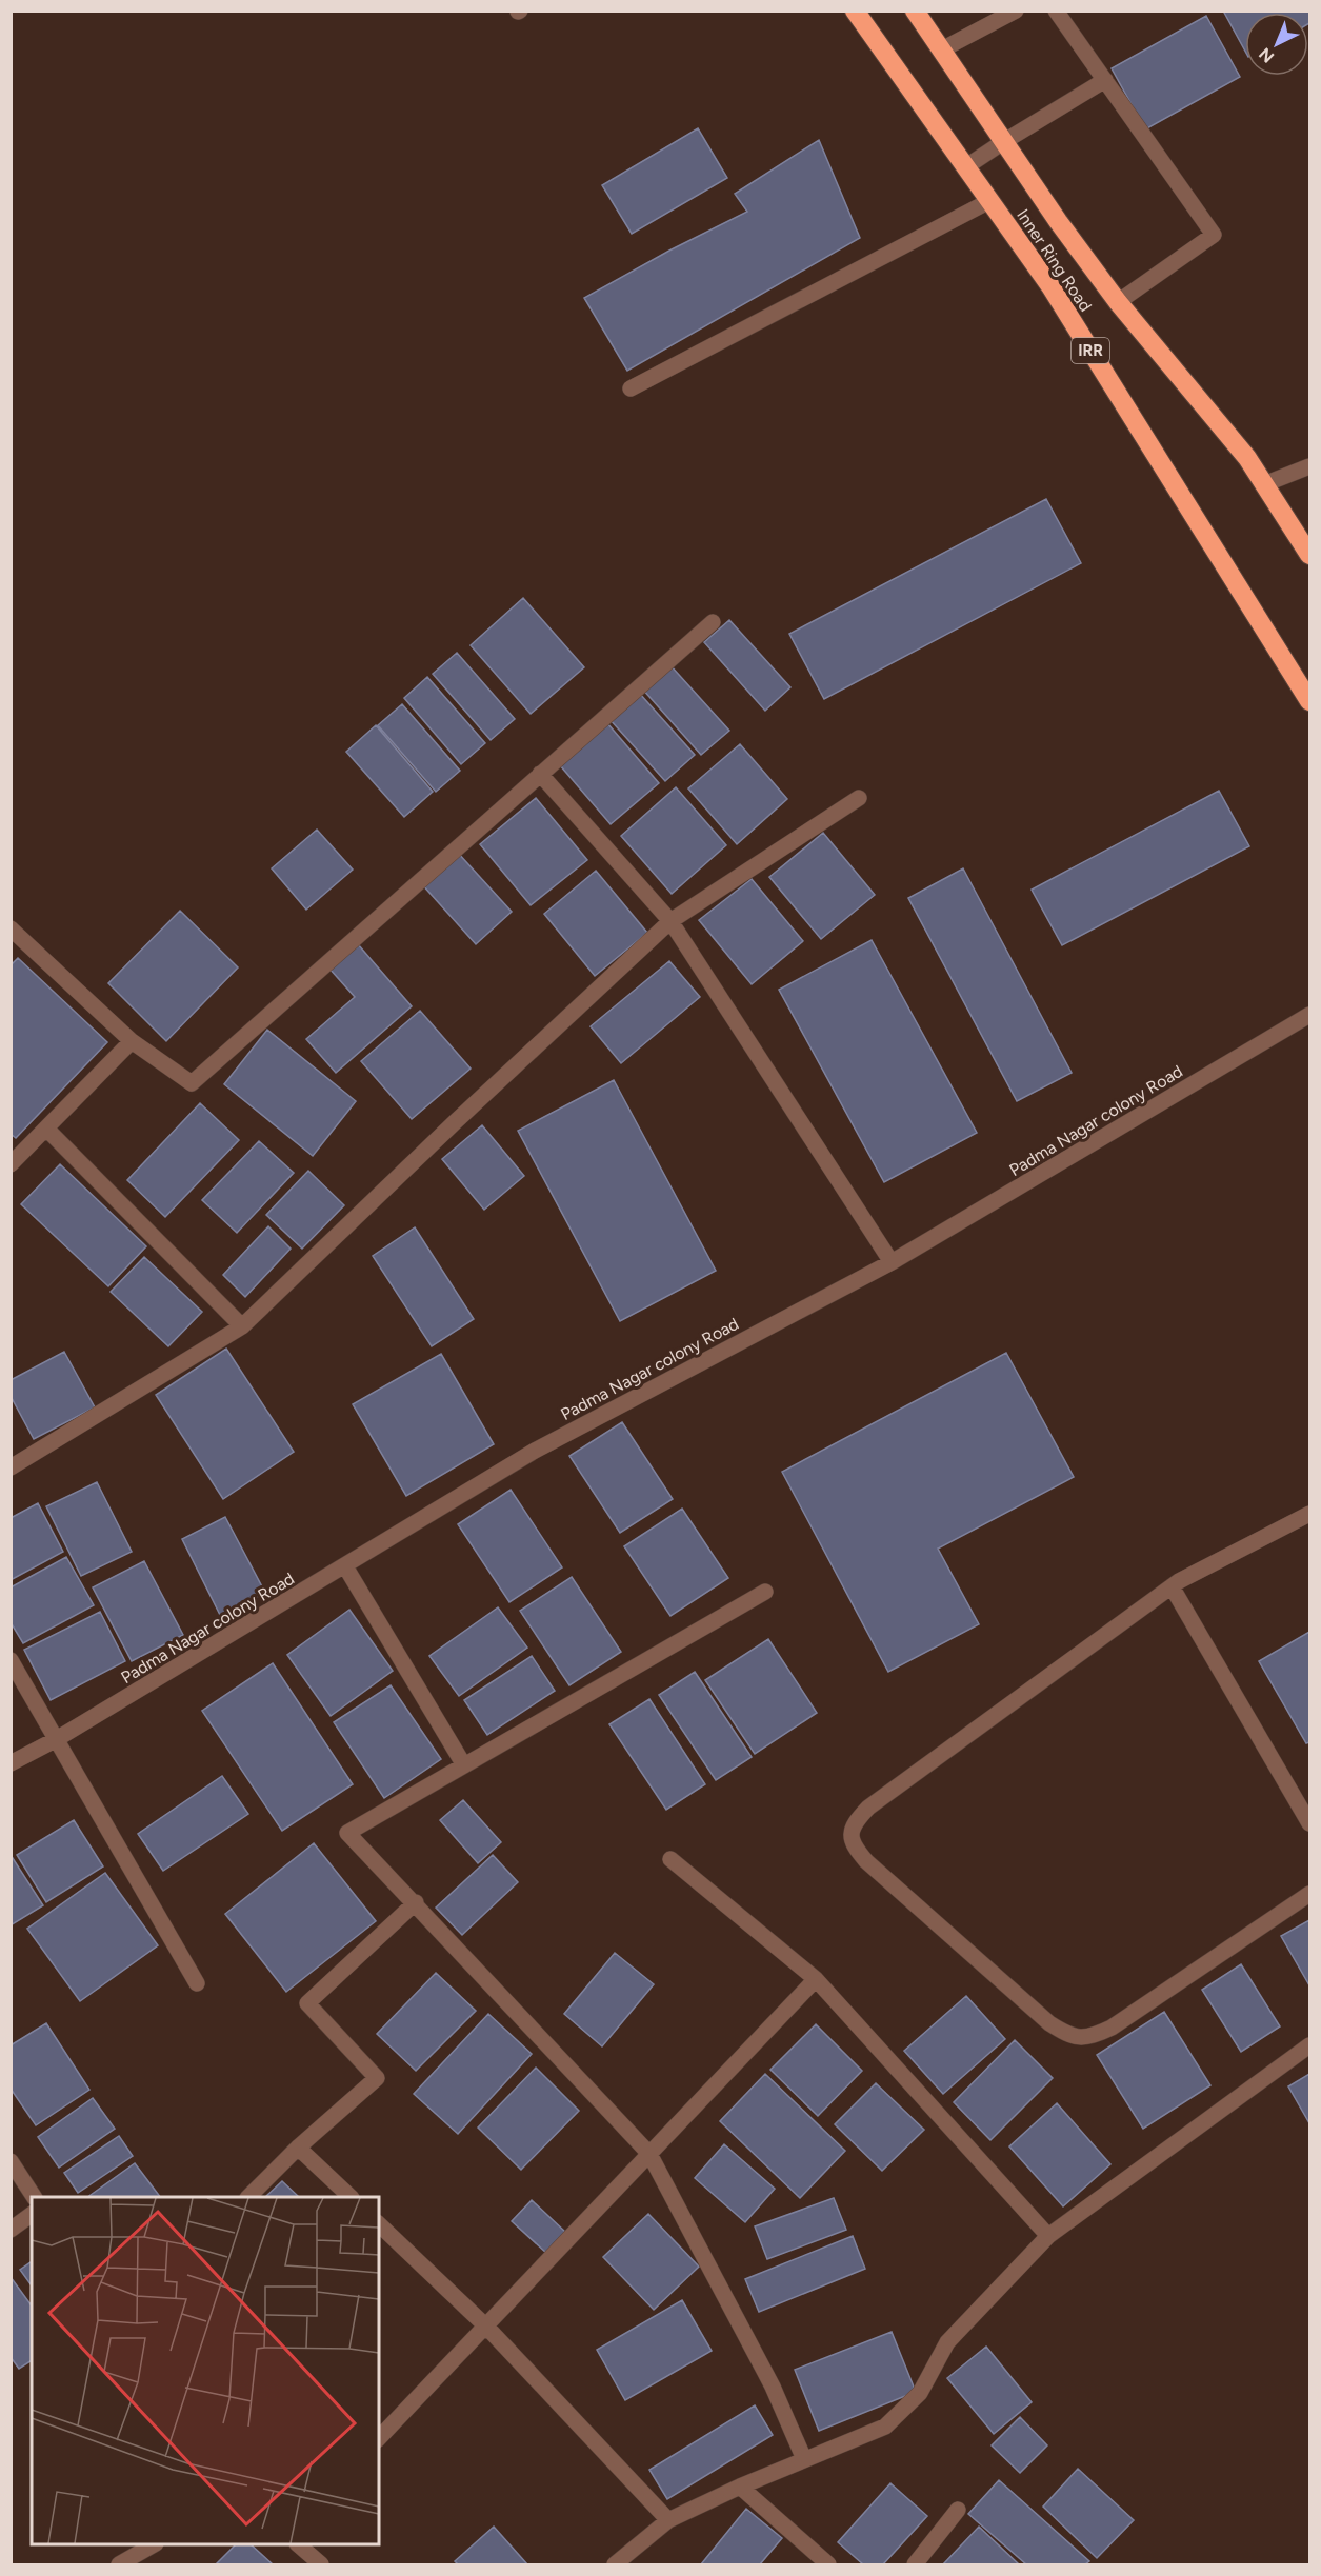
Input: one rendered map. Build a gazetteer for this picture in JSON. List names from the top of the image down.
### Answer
{
  "streets": {
    "highway": ["Inner Ring Road", "IRR"],
    "street": ["Padma Nagar colony Road"]
  },
  "north": "bottom left"
}
